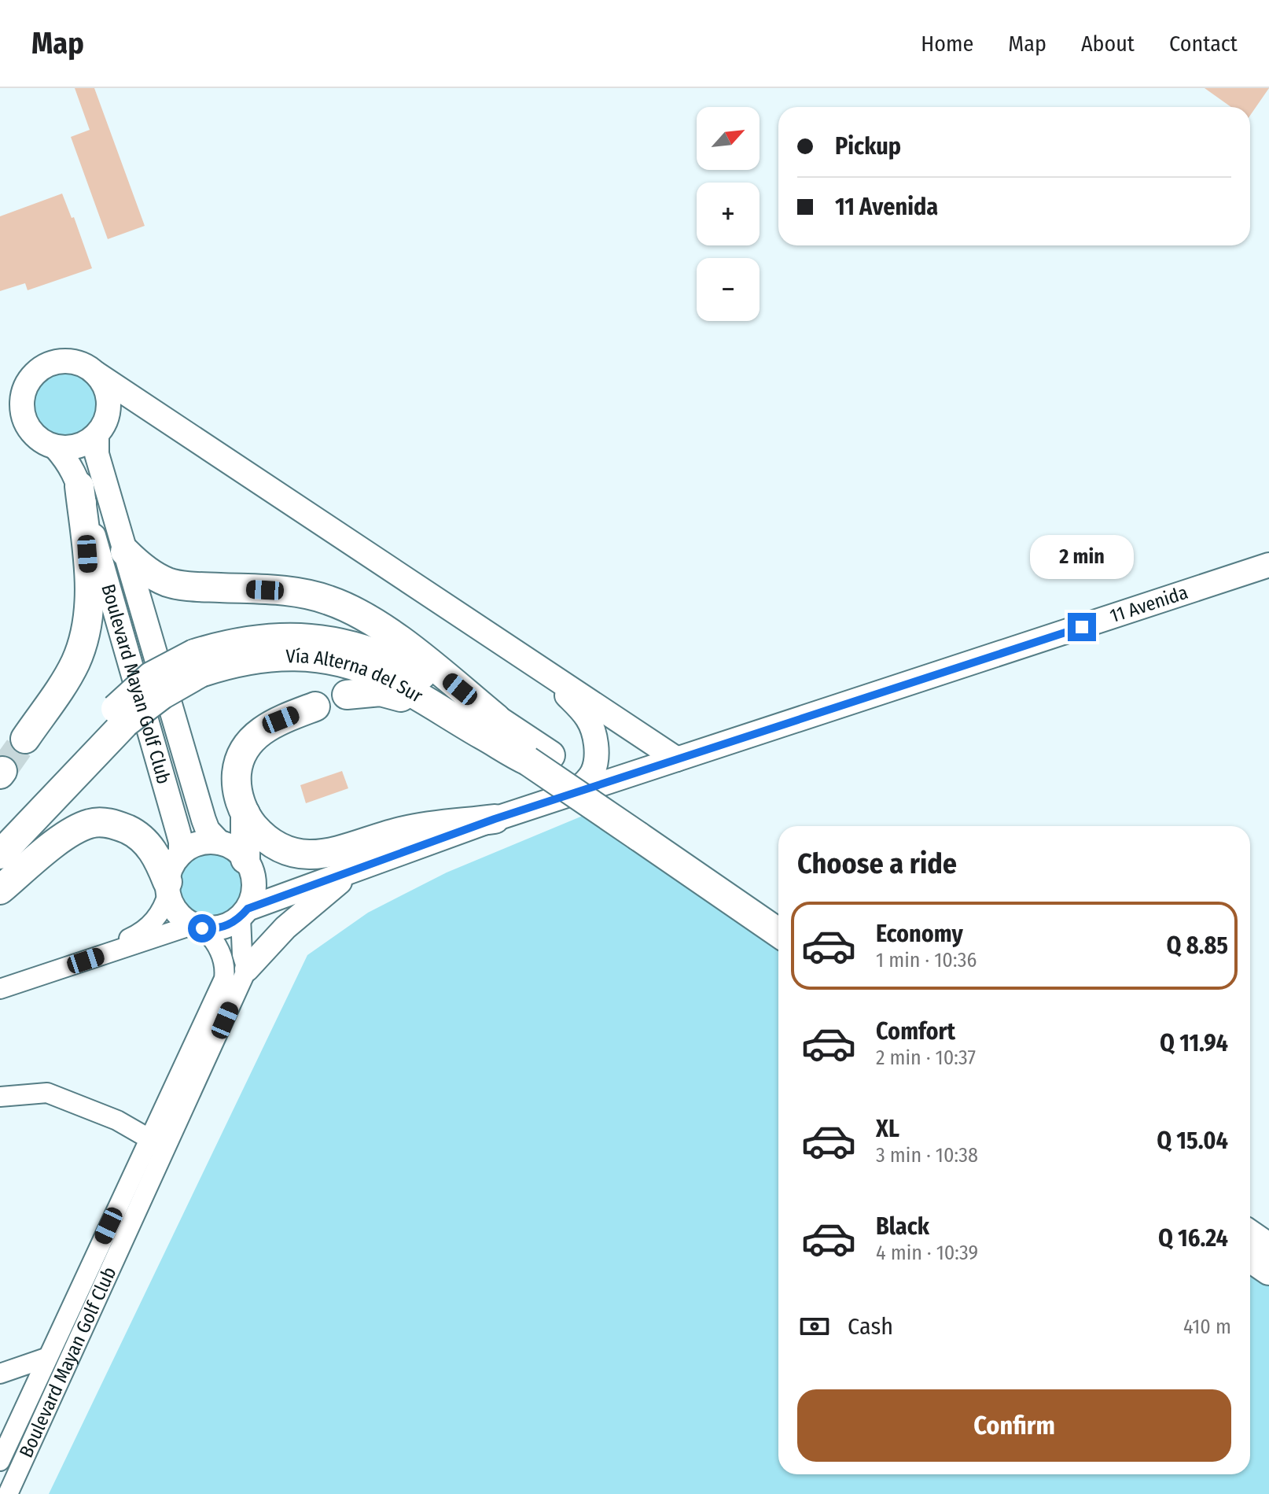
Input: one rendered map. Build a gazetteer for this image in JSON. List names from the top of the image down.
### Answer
{
  "streets": {
    "highway": ["Vía Alterna del Sur"],
    "main road": ["11 Avenida", "Boulevard Mayan Golf Club"]
  },
  "crossings": [
    ["11 Avenida", "Boulevard Mayan Golf Club"]
  ],
  "north": "top right",
  "page": {
    "header": "Map",
    "nav": [
      "Home",
      "Map",
      "About",
      "Contact"
    ],
    "map_buttons": ["+", "−"],
    "banner": ["Pickup", "11 Avenida"],
    "bubble": "2 min",
    "heading": "Choose a ride",
    "list": [
      {
        "name": "Economy",
        "note": "1 min · 10:36",
        "value": "Q 8.85"
      },
      {
        "name": "Comfort",
        "note": "2 min · 10:37",
        "value": "Q 11.94"
      },
      {
        "name": "XL",
        "note": "3 min · 10:38",
        "value": "Q 15.04"
      },
      {
        "name": "Black",
        "note": "4 min · 10:39",
        "value": "Q 16.24"
      }
    ],
    "pay": ["Cash", "410 m"],
    "buttons": "Confirm"
  }
}
